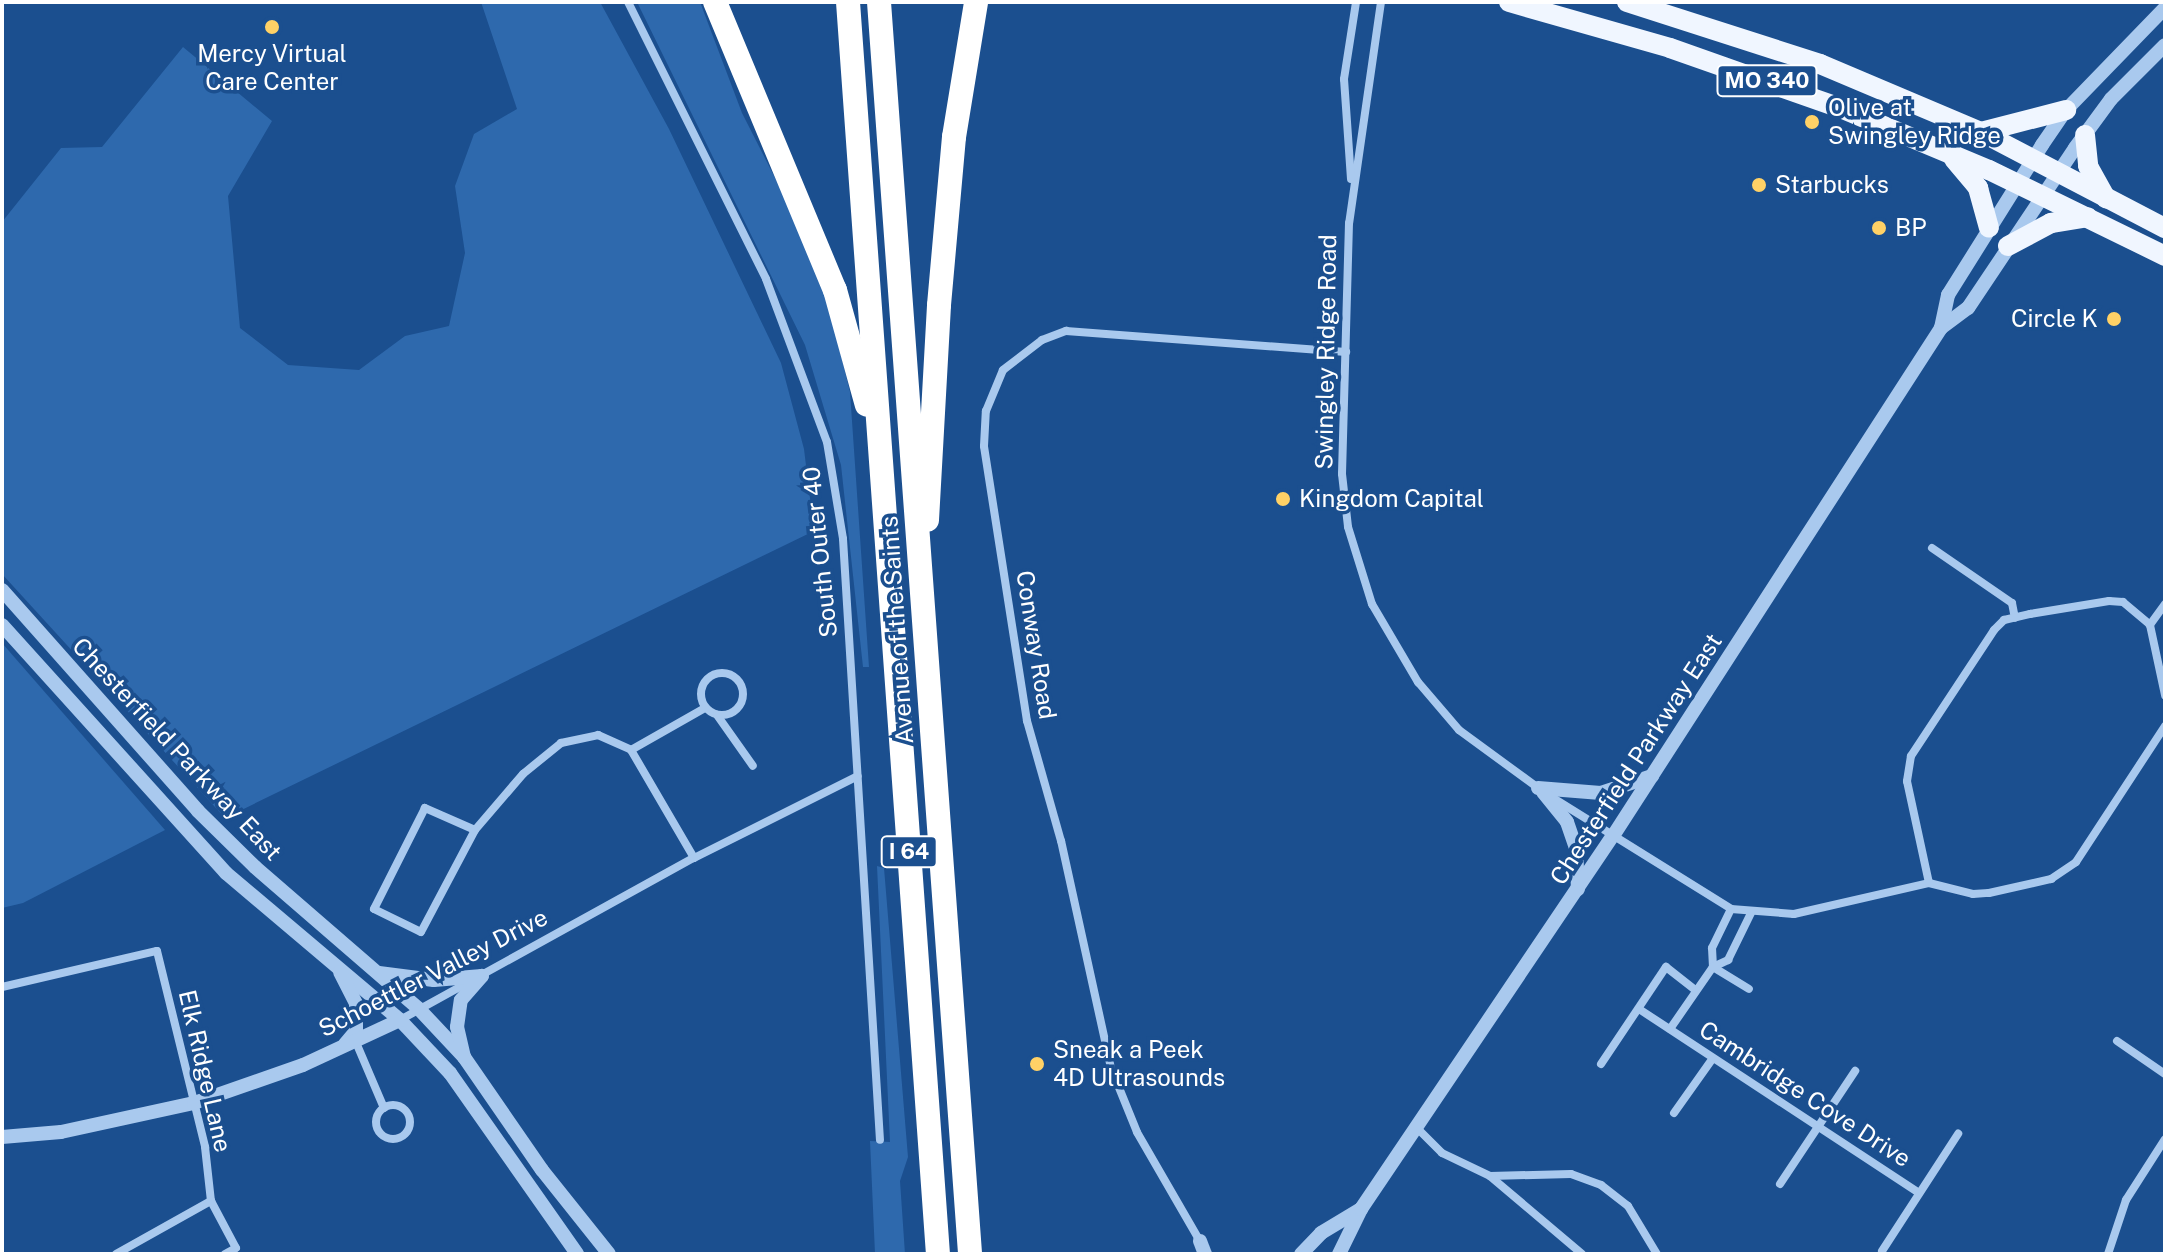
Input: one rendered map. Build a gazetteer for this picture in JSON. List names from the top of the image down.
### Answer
{
  "streets": {
    "highway": ["Avenue of the Saints", "I 64"],
    "main road": ["MO 340"],
    "street": [
      "Swingley Ridge Road",
      "South Outer 40",
      "Conway Road",
      "Chesterfield Parkway East",
      "Schoettler Valley Drive",
      "Elk Ridge Lane",
      "Cambridge Cove Drive"
    ]
  },
  "crossings": [
    ["MO 340", "Chesterfield Parkway East"],
    ["Swingley Ridge Road", "Conway Road"],
    ["Swingley Ridge Road", "Chesterfield Parkway East"],
    ["Swingley Ridge Road", "Cambridge Cove Drive"],
    ["South Outer 40", "Schoettler Valley Drive"],
    ["Chesterfield Parkway East", "Schoettler Valley Drive"],
    ["Schoettler Valley Drive", "Elk Ridge Lane"]
  ],
  "places": [
    "Mercy Virtual Care Center",
    "Olive at Swingley Ridge",
    "Starbucks",
    "BP",
    "Circle K",
    "Kingdom Capital",
    "Sneak a Peek 4D Ultrasounds"
  ]
}
